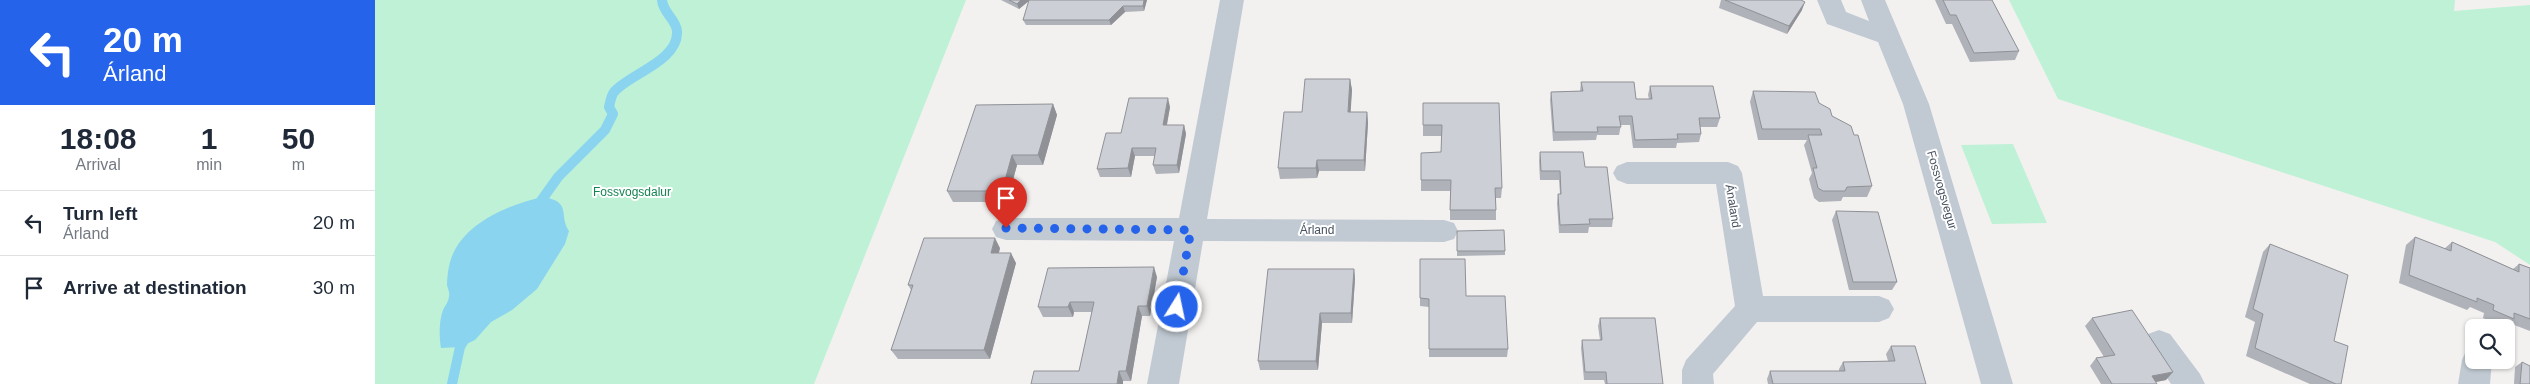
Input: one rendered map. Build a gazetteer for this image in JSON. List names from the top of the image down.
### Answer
{
  "streets": {
    "street": ["Fossvogsvegur", "Ánaland", "Árland"]
  },
  "parks": ["Fossvogsdalur"],
  "page": {
    "turn": ["20 m", "Árland"],
    "eta": [
      "18:08",
      "Arrival",
      "1",
      "min",
      "50",
      "m"
    ],
    "list": [
      {
        "name": "Turn left",
        "note": "Árland",
        "value": "20 m"
      },
      {
        "name": "Arrive at destination",
        "value": "30 m"
      }
    ]
  }
}
